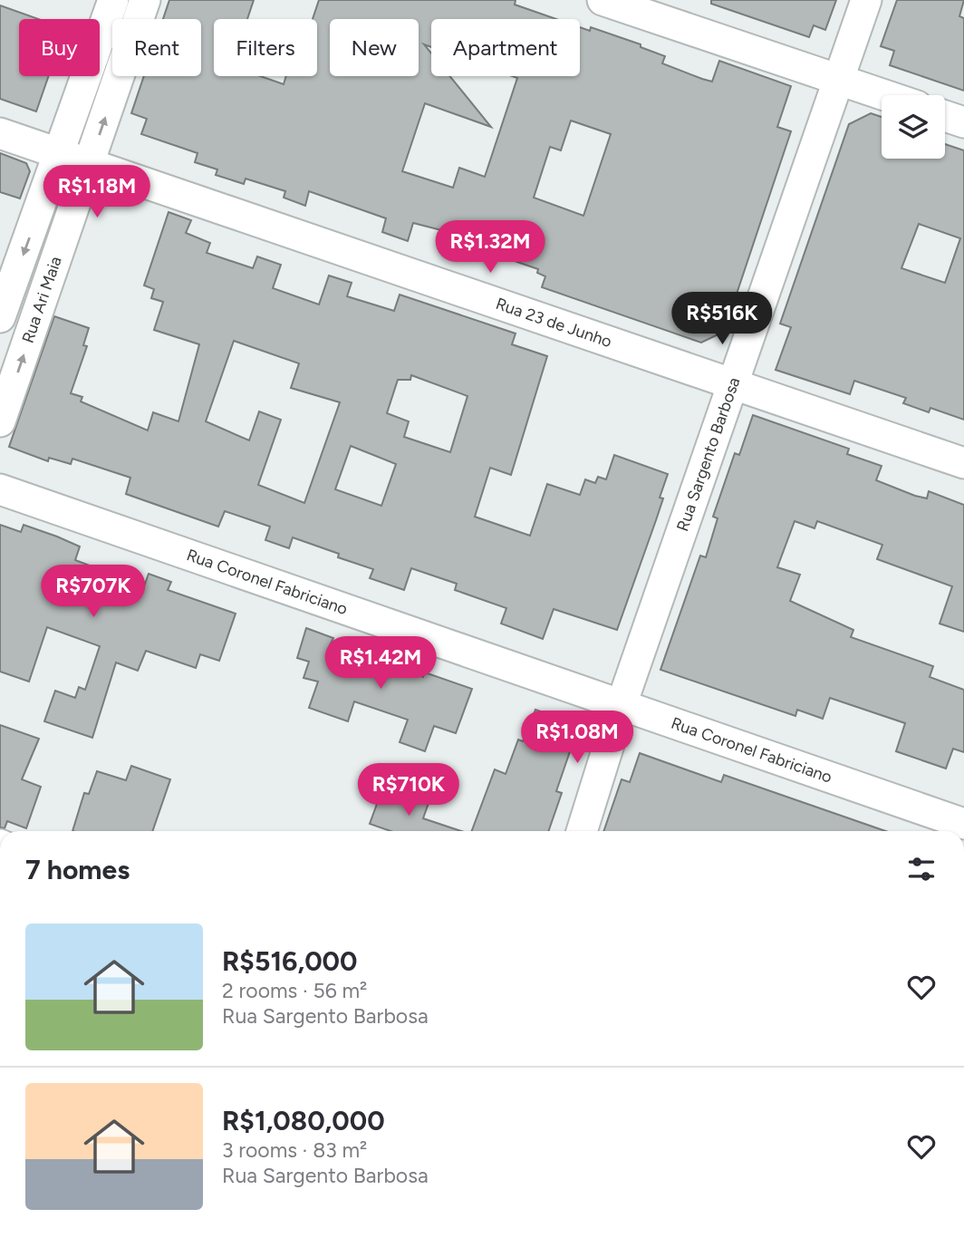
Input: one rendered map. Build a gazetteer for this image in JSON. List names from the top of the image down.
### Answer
{
  "streets": {
    "street": [
      "Rua Ari Maia",
      "Rua 23 de Junho",
      "Rua Sargento Barbosa",
      "Rua Coronel Fabriciano"
    ]
  },
  "crossings": [
    ["Rua Ari Maia", "Rua 23 de Junho"],
    ["Rua 23 de Junho", "Rua Sargento Barbosa"],
    ["Rua Sargento Barbosa", "Rua Coronel Fabriciano"]
  ],
  "page": {
    "chip": [
      "Buy",
      "Rent",
      "Filters",
      "New",
      "Apartment"
    ],
    "price": [
      "R$1.18M",
      "R$1.32M",
      "R$516K",
      "R$707K",
      "R$1.42M",
      "R$1.08M",
      "R$710K"
    ],
    "heading": "7 homes",
    "list": [
      {
        "name": "R$516,000",
        "note": "2 rooms · 56 m² · Rua Sargento Barbosa"
      },
      {
        "name": "R$1,080,000",
        "note": "3 rooms · 83 m² · Rua Sargento Barbosa"
      }
    ]
  }
}
